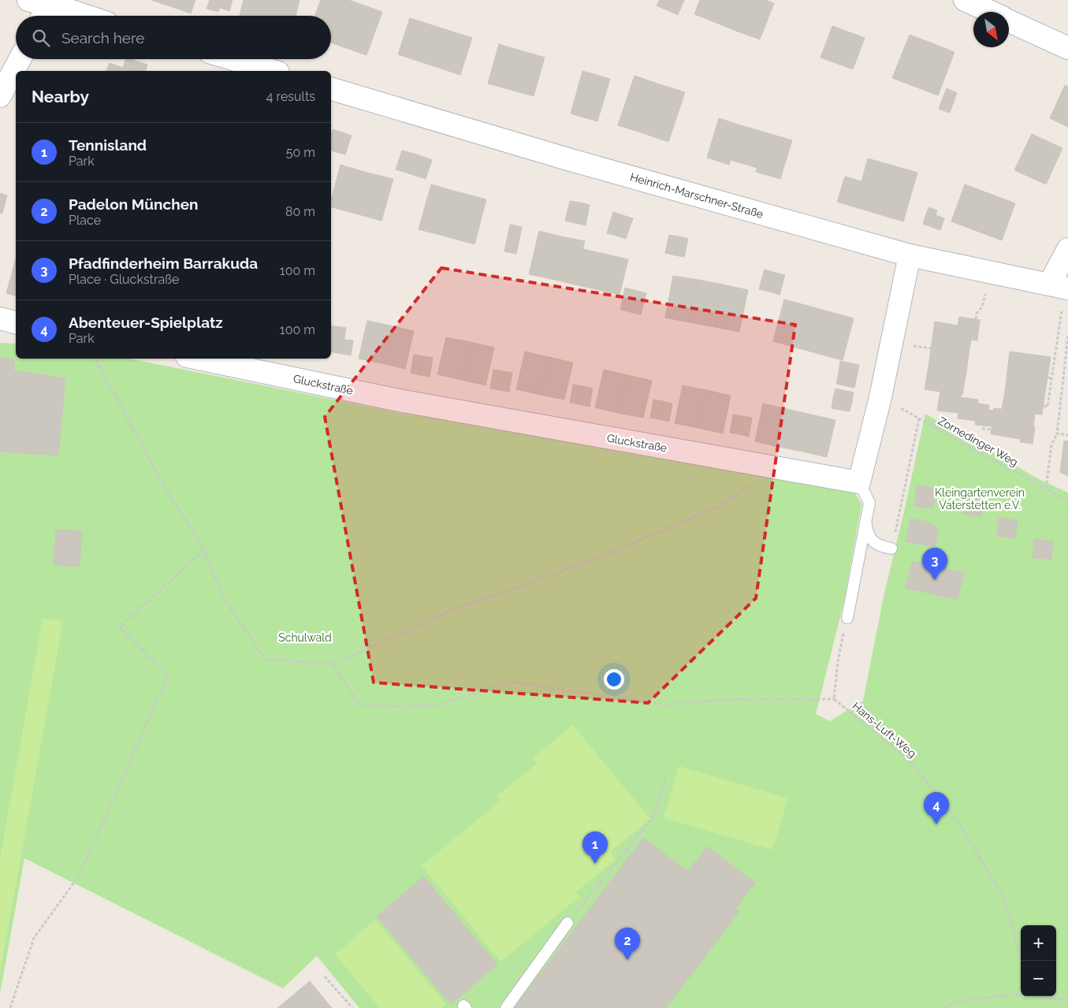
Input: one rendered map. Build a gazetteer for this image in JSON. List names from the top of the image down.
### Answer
{
  "streets": {
    "street": ["Heinrich-Marschner-Straße", "Gluckstraße"],
    "path": ["Zornedinger Weg", "Hans-Luft-Weg"]
  },
  "parks": ["Kleingartenverein Vaterstetten e.V.", "Schulwald"],
  "north": "bottom right",
  "page": {
    "search": "Search here",
    "heading": ["Nearby", "4 results"],
    "list": [
      {
        "mark": "1",
        "name": "Tennisland",
        "note": "Park",
        "value": "50 m"
      },
      {
        "mark": "2",
        "name": "Padelon München",
        "note": "Place",
        "value": "80 m"
      },
      {
        "mark": "3",
        "name": "Pfadfinderheim Barrakuda",
        "note": "Place · Gluckstraße",
        "value": "100 m"
      },
      {
        "mark": "4",
        "name": "Abenteuer-Spielplatz",
        "note": "Park",
        "value": "100 m"
      }
    ],
    "pins": [
      "3",
      "4",
      "1",
      "2"
    ],
    "map_buttons": ["+", "−"]
  }
}
